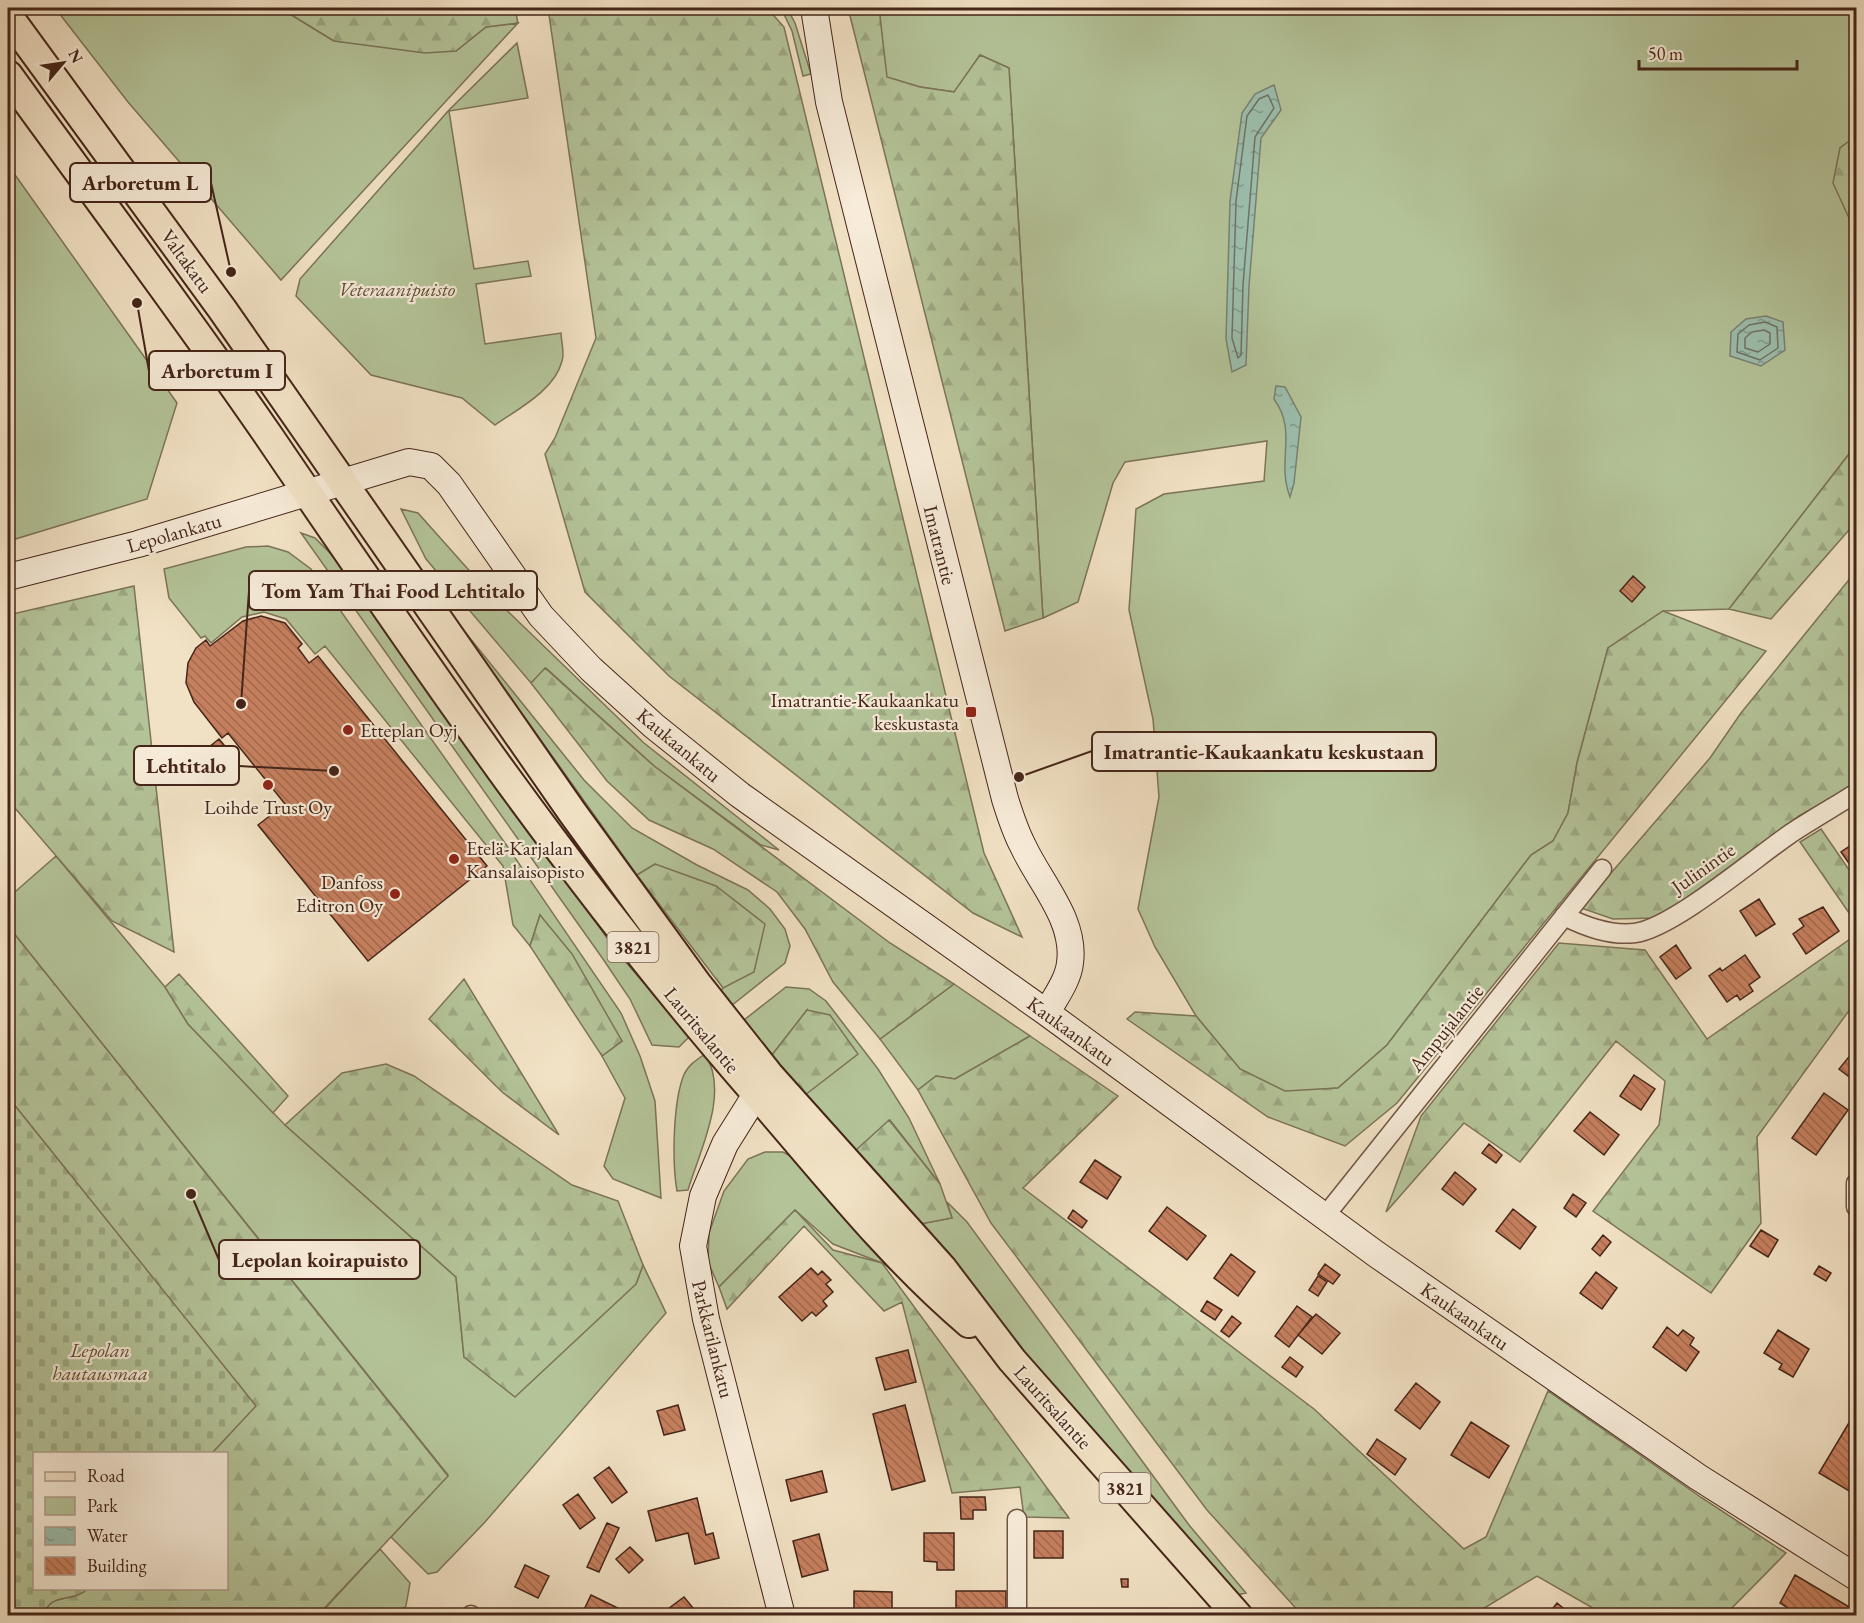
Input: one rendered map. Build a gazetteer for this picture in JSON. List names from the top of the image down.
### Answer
{
  "streets": {
    "main road": ["Valtakatu", "3821", "Lauritsalantie"],
    "street": [
      "Lepolankatu",
      "Imatrantie",
      "Kaukaankatu",
      "Julinintie",
      "Ampujalantie",
      "Parkkarilankatu"
    ]
  },
  "crossings": [
    ["Valtakatu", "Lepolankatu"],
    ["Valtakatu", "Kaukaankatu"],
    ["Valtakatu", "Lauritsalantie"],
    ["Lepolankatu", "Kaukaankatu"],
    ["Lepolankatu", "Lauritsalantie"],
    ["Imatrantie", "Kaukaankatu"],
    ["Kaukaankatu", "Ampujalantie"],
    ["Kaukaankatu", "Lauritsalantie"],
    ["Julinintie", "Ampujalantie"],
    ["Lauritsalantie", "Parkkarilankatu"]
  ],
  "parks": ["Veteraanipuisto", "Lepolan hautausmaa"],
  "places": {
    "other": [
      "Arboretum L",
      "Arboretum I",
      "Tom Yam Thai Food Lehtitalo",
      "Etteplan Oyj",
      "Lehtitalo",
      "Imatrantie-Kaukaankatu keskustaan",
      "Loihde Trust Oy",
      "Etelä-Karjalan Kansalaisopisto",
      "Danfoss Editron Oy",
      "Lepolan koirapuisto"
    ],
    "transit": ["Imatrantie-Kaukaankatu keskustasta"]
  },
  "legend": [
    "Road",
    "Park",
    "Water",
    "Building"
  ],
  "scale_bar": "50 m",
  "north": "top right"
}
